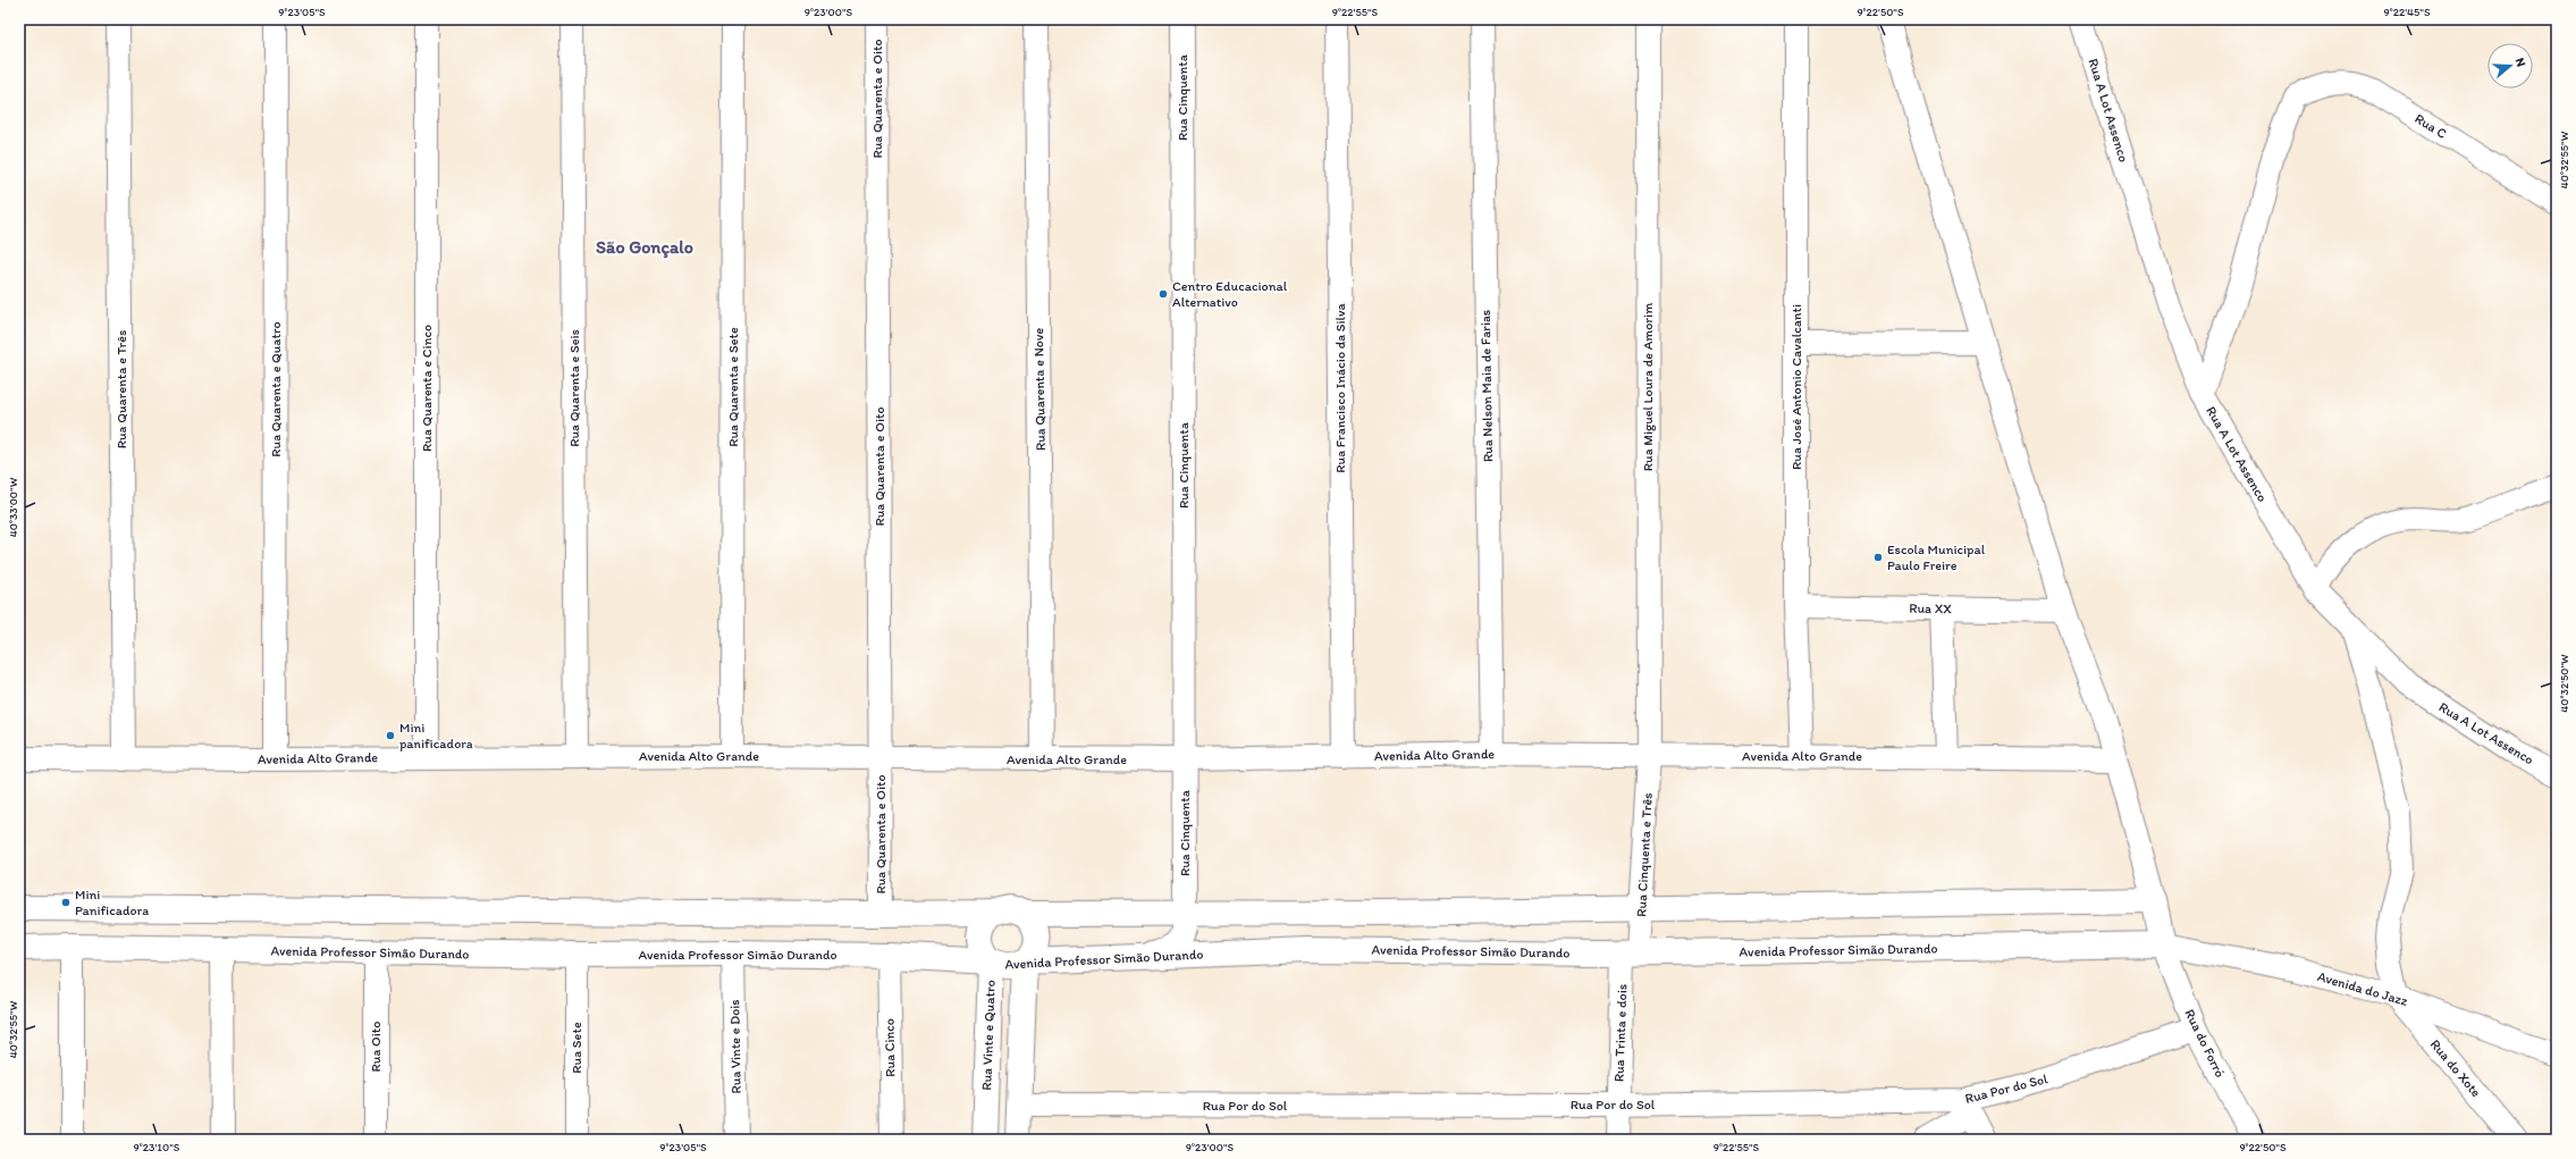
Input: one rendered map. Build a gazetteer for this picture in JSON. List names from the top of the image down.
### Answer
{
  "streets": {
    "street": [
      "Rua Cinquenta",
      "Rua Quarenta e Oito",
      "Rua A Lot Assenco",
      "Rua C",
      "Rua Nelson Maia de Farias",
      "Rua Quarenta e Sete",
      "Rua Miguel Loura de Amorim",
      "Rua José Antonio Cavalcanti",
      "Rua Quarenta e Cinco",
      "Rua Quarenta e Seis",
      "Rua Francisco Inácio da Silva",
      "Rua Quarenta e Três",
      "Rua Quarenta e Quatro",
      "Rua Quarenta e Nove",
      "Rua XX",
      "Avenida Alto Grande",
      "Rua Cinquenta e Três",
      "Avenida Professor Simão Durando",
      "Avenida do Jazz",
      "Rua Trinta e dois",
      "Rua Vinte e Quatro",
      "Rua do Forró",
      "Rua Oito",
      "Rua Vinte e Dois",
      "Rua Sete",
      "Rua Cinco",
      "Rua do Xote",
      "Rua Por do Sol"
    ]
  },
  "crossings": [
    ["Rua Cinquenta", "Avenida Alto Grande"],
    ["Rua Quarenta e Oito", "Avenida Alto Grande"],
    ["Rua A Lot Assenco", "Rua C"],
    ["Rua Nelson Maia de Farias", "Avenida Alto Grande"],
    ["Rua Quarenta e Sete", "Avenida Alto Grande"],
    ["Rua Miguel Loura de Amorim", "Avenida Alto Grande"],
    ["Rua Miguel Loura de Amorim", "Rua Cinquenta e Três"],
    ["Rua José Antonio Cavalcanti", "Rua XX"],
    ["Rua José Antonio Cavalcanti", "Avenida Alto Grande"],
    ["Rua Quarenta e Cinco", "Avenida Alto Grande"],
    ["Rua Quarenta e Seis", "Avenida Alto Grande"],
    ["Rua Francisco Inácio da Silva", "Avenida Alto Grande"],
    ["Rua Quarenta e Três", "Avenida Alto Grande"],
    ["Rua Quarenta e Quatro", "Avenida Alto Grande"],
    ["Rua Quarenta e Nove", "Avenida Alto Grande"],
    ["Avenida Alto Grande", "Rua Cinquenta e Três"],
    ["Rua Cinquenta e Três", "Avenida Professor Simão Durando"],
    ["Rua Cinquenta e Três", "Rua Trinta e dois"],
    ["Avenida Professor Simão Durando", "Avenida do Jazz"],
    ["Avenida Professor Simão Durando", "Rua Trinta e dois"],
    ["Avenida Professor Simão Durando", "Rua Vinte e Quatro"],
    ["Avenida Professor Simão Durando", "Rua do Forró"],
    ["Avenida Professor Simão Durando", "Rua Oito"],
    ["Avenida Professor Simão Durando", "Rua Vinte e Dois"],
    ["Avenida Professor Simão Durando", "Rua Sete"],
    ["Avenida Professor Simão Durando", "Rua Cinco"],
    ["Avenida do Jazz", "Rua do Forró"],
    ["Avenida do Jazz", "Rua do Xote"],
    ["Rua Trinta e dois", "Rua Por do Sol"],
    ["Rua do Forró", "Rua Por do Sol"]
  ],
  "districts": ["São Gonçalo"],
  "places": [
    "Centro Educacional Alternativo",
    "Escola Municipal Paulo Freire",
    "Mini panificadora",
    "Mini Panificadora"
  ],
  "north": "right",
  "coordinates": [
    "9°23'05\"S",
    "9°23'00\"S",
    "9°22'55\"S",
    "9°22'50\"S",
    "9°22'45\"S",
    "40°32'55\"W",
    "40°33'00\"W",
    "40°32'50\"W",
    "9°23'10\"S"
  ]
}
